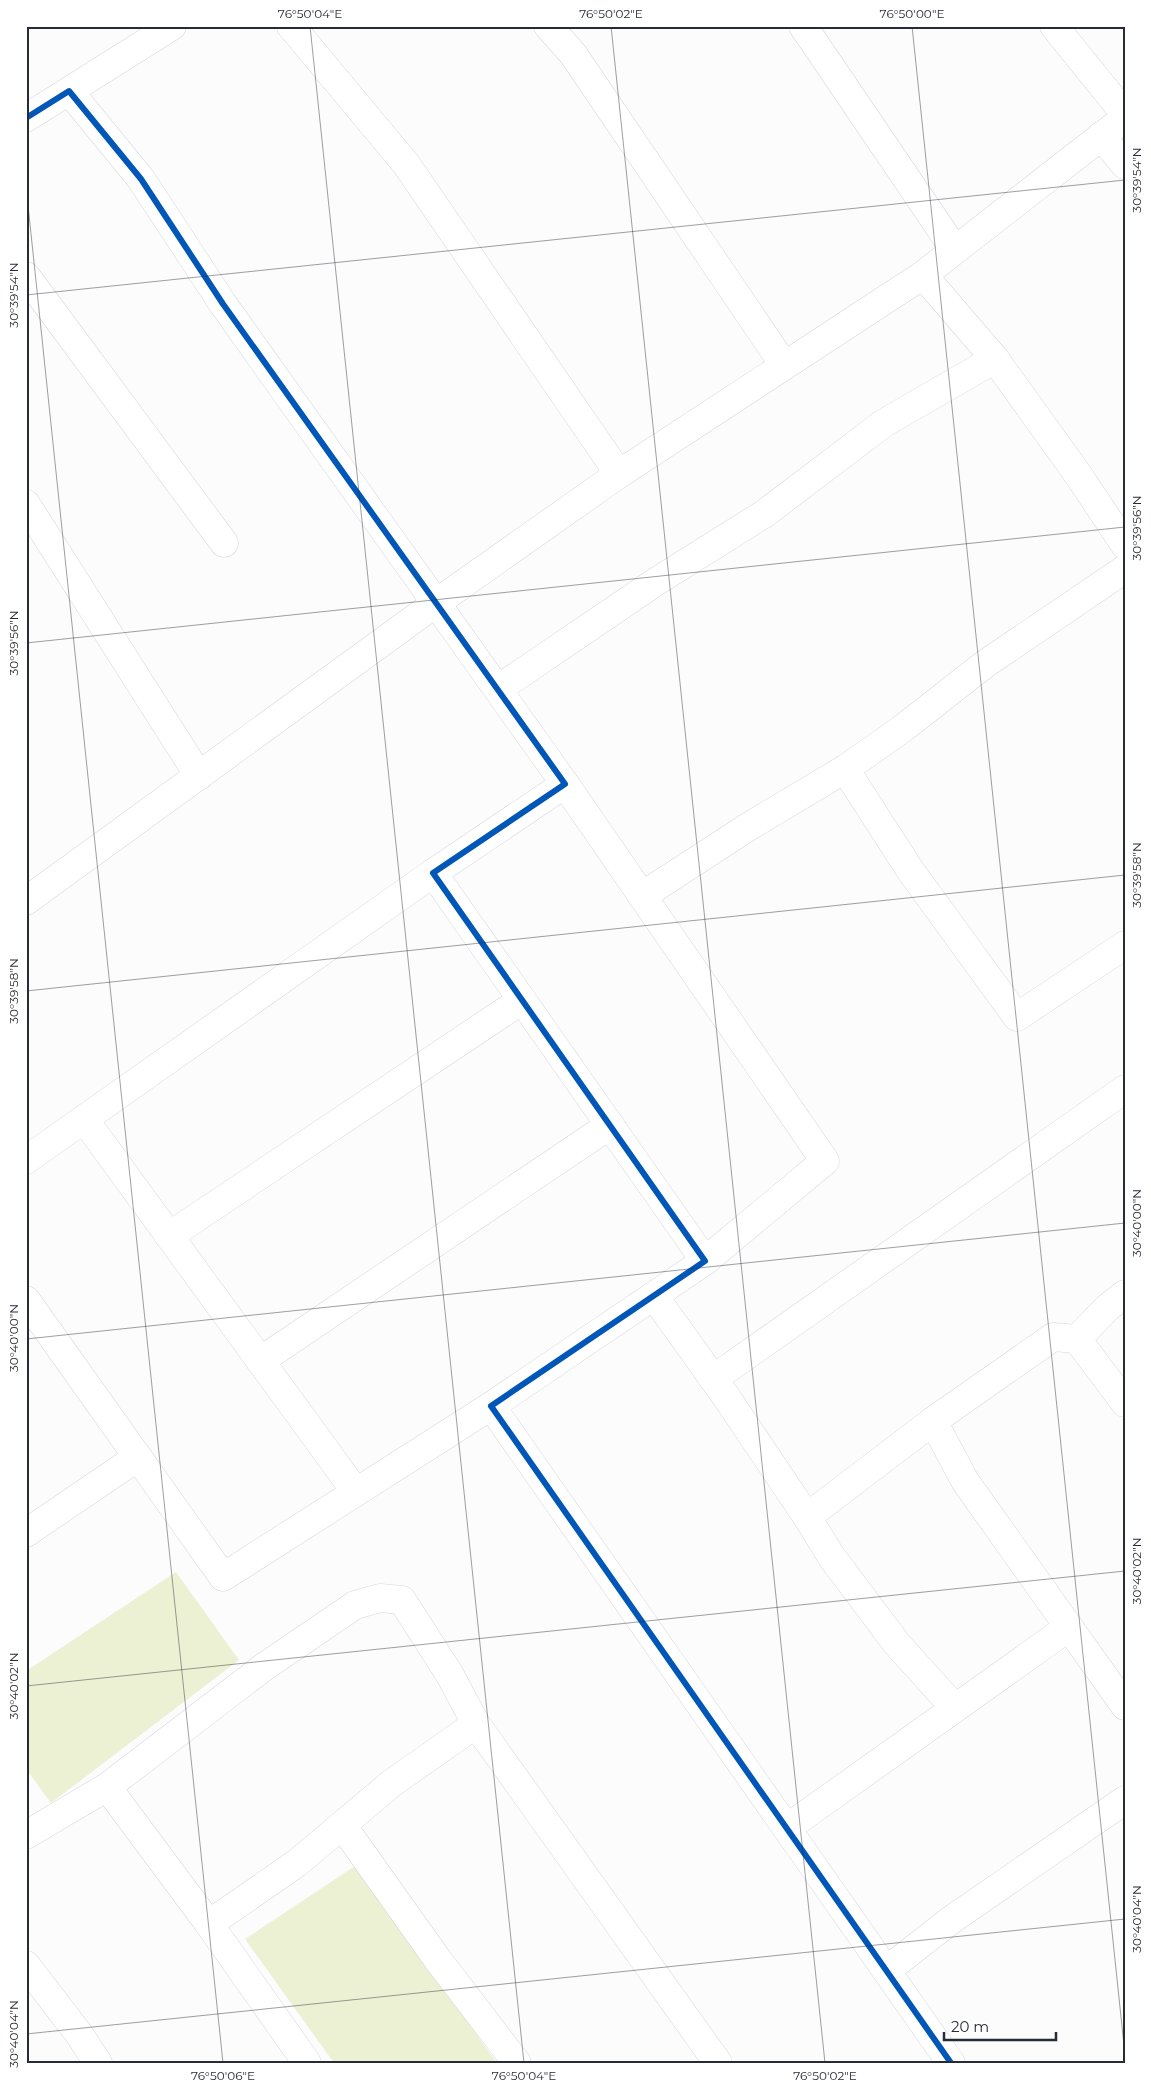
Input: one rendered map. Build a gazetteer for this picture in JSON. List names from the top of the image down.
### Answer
{
  "scale_bar": "20 m",
  "coordinates": [
    "76°50'04\"E",
    "76°50'02\"E",
    "76°50'00\"E",
    "30°39'54\"N",
    "30°39'56\"N",
    "30°39'58\"N",
    "30°40'00\"N",
    "30°40'02\"N",
    "30°40'04\"N",
    "76°50'06\"E"
  ]
}
